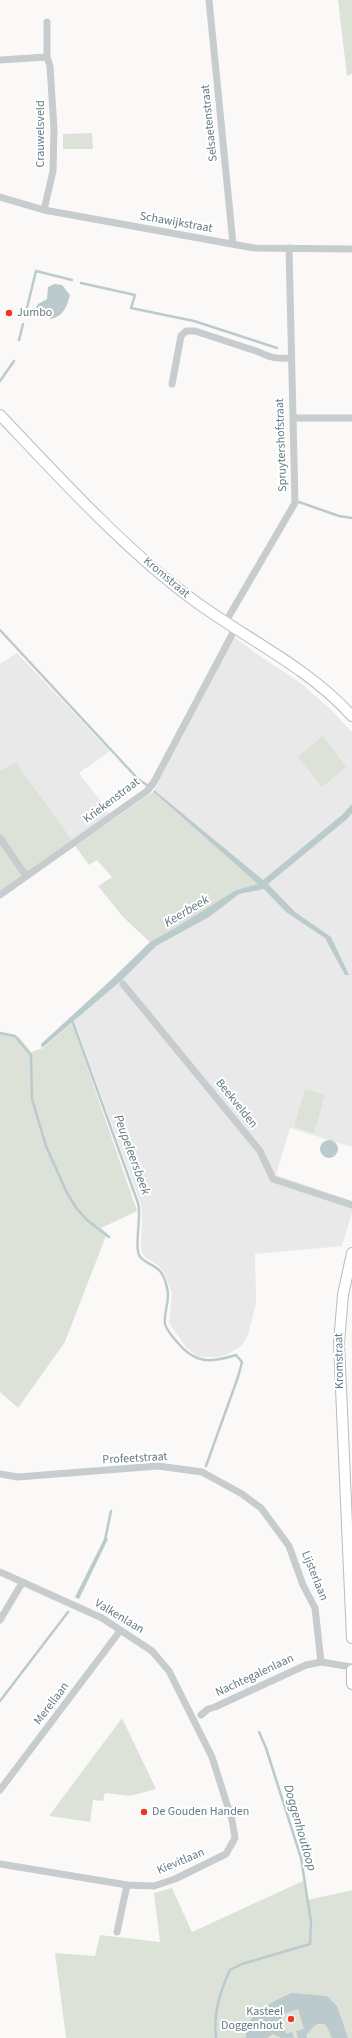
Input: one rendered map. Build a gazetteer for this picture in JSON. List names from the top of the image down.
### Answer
{
  "streets": {
    "main road": ["Kromstraat"],
    "street": [
      "Selsaetenstraat",
      "Crauwelsveld",
      "Schawijkstraat",
      "Spruytershofstraat",
      "Kriekenstraat",
      "Beekvelden",
      "Profeetstraat",
      "Lijsterlaan",
      "Valkenlaan",
      "Nachtegalenlaan",
      "Merellaan",
      "Kievitlaan"
    ]
  },
  "crossings": [
    ["Selsaetenstraat", "Schawijkstraat"],
    ["Crauwelsveld", "Schawijkstraat"],
    ["Schawijkstraat", "Spruytershofstraat"],
    ["Spruytershofstraat", "Kromstraat"],
    ["Kromstraat", "Kriekenstraat"],
    ["Profeetstraat", "Lijsterlaan"],
    ["Lijsterlaan", "Nachtegalenlaan"],
    ["Valkenlaan", "Nachtegalenlaan"],
    ["Valkenlaan", "Merellaan"],
    ["Valkenlaan", "Kievitlaan"],
    ["Nachtegalenlaan", "Kievitlaan"]
  ],
  "water": ["Keerbeek", "Peupeleersbeek", "Doggenhoutloop"],
  "places": ["Jumbo", "De Gouden Handen", "Kasteel Doggenhout"]
}
